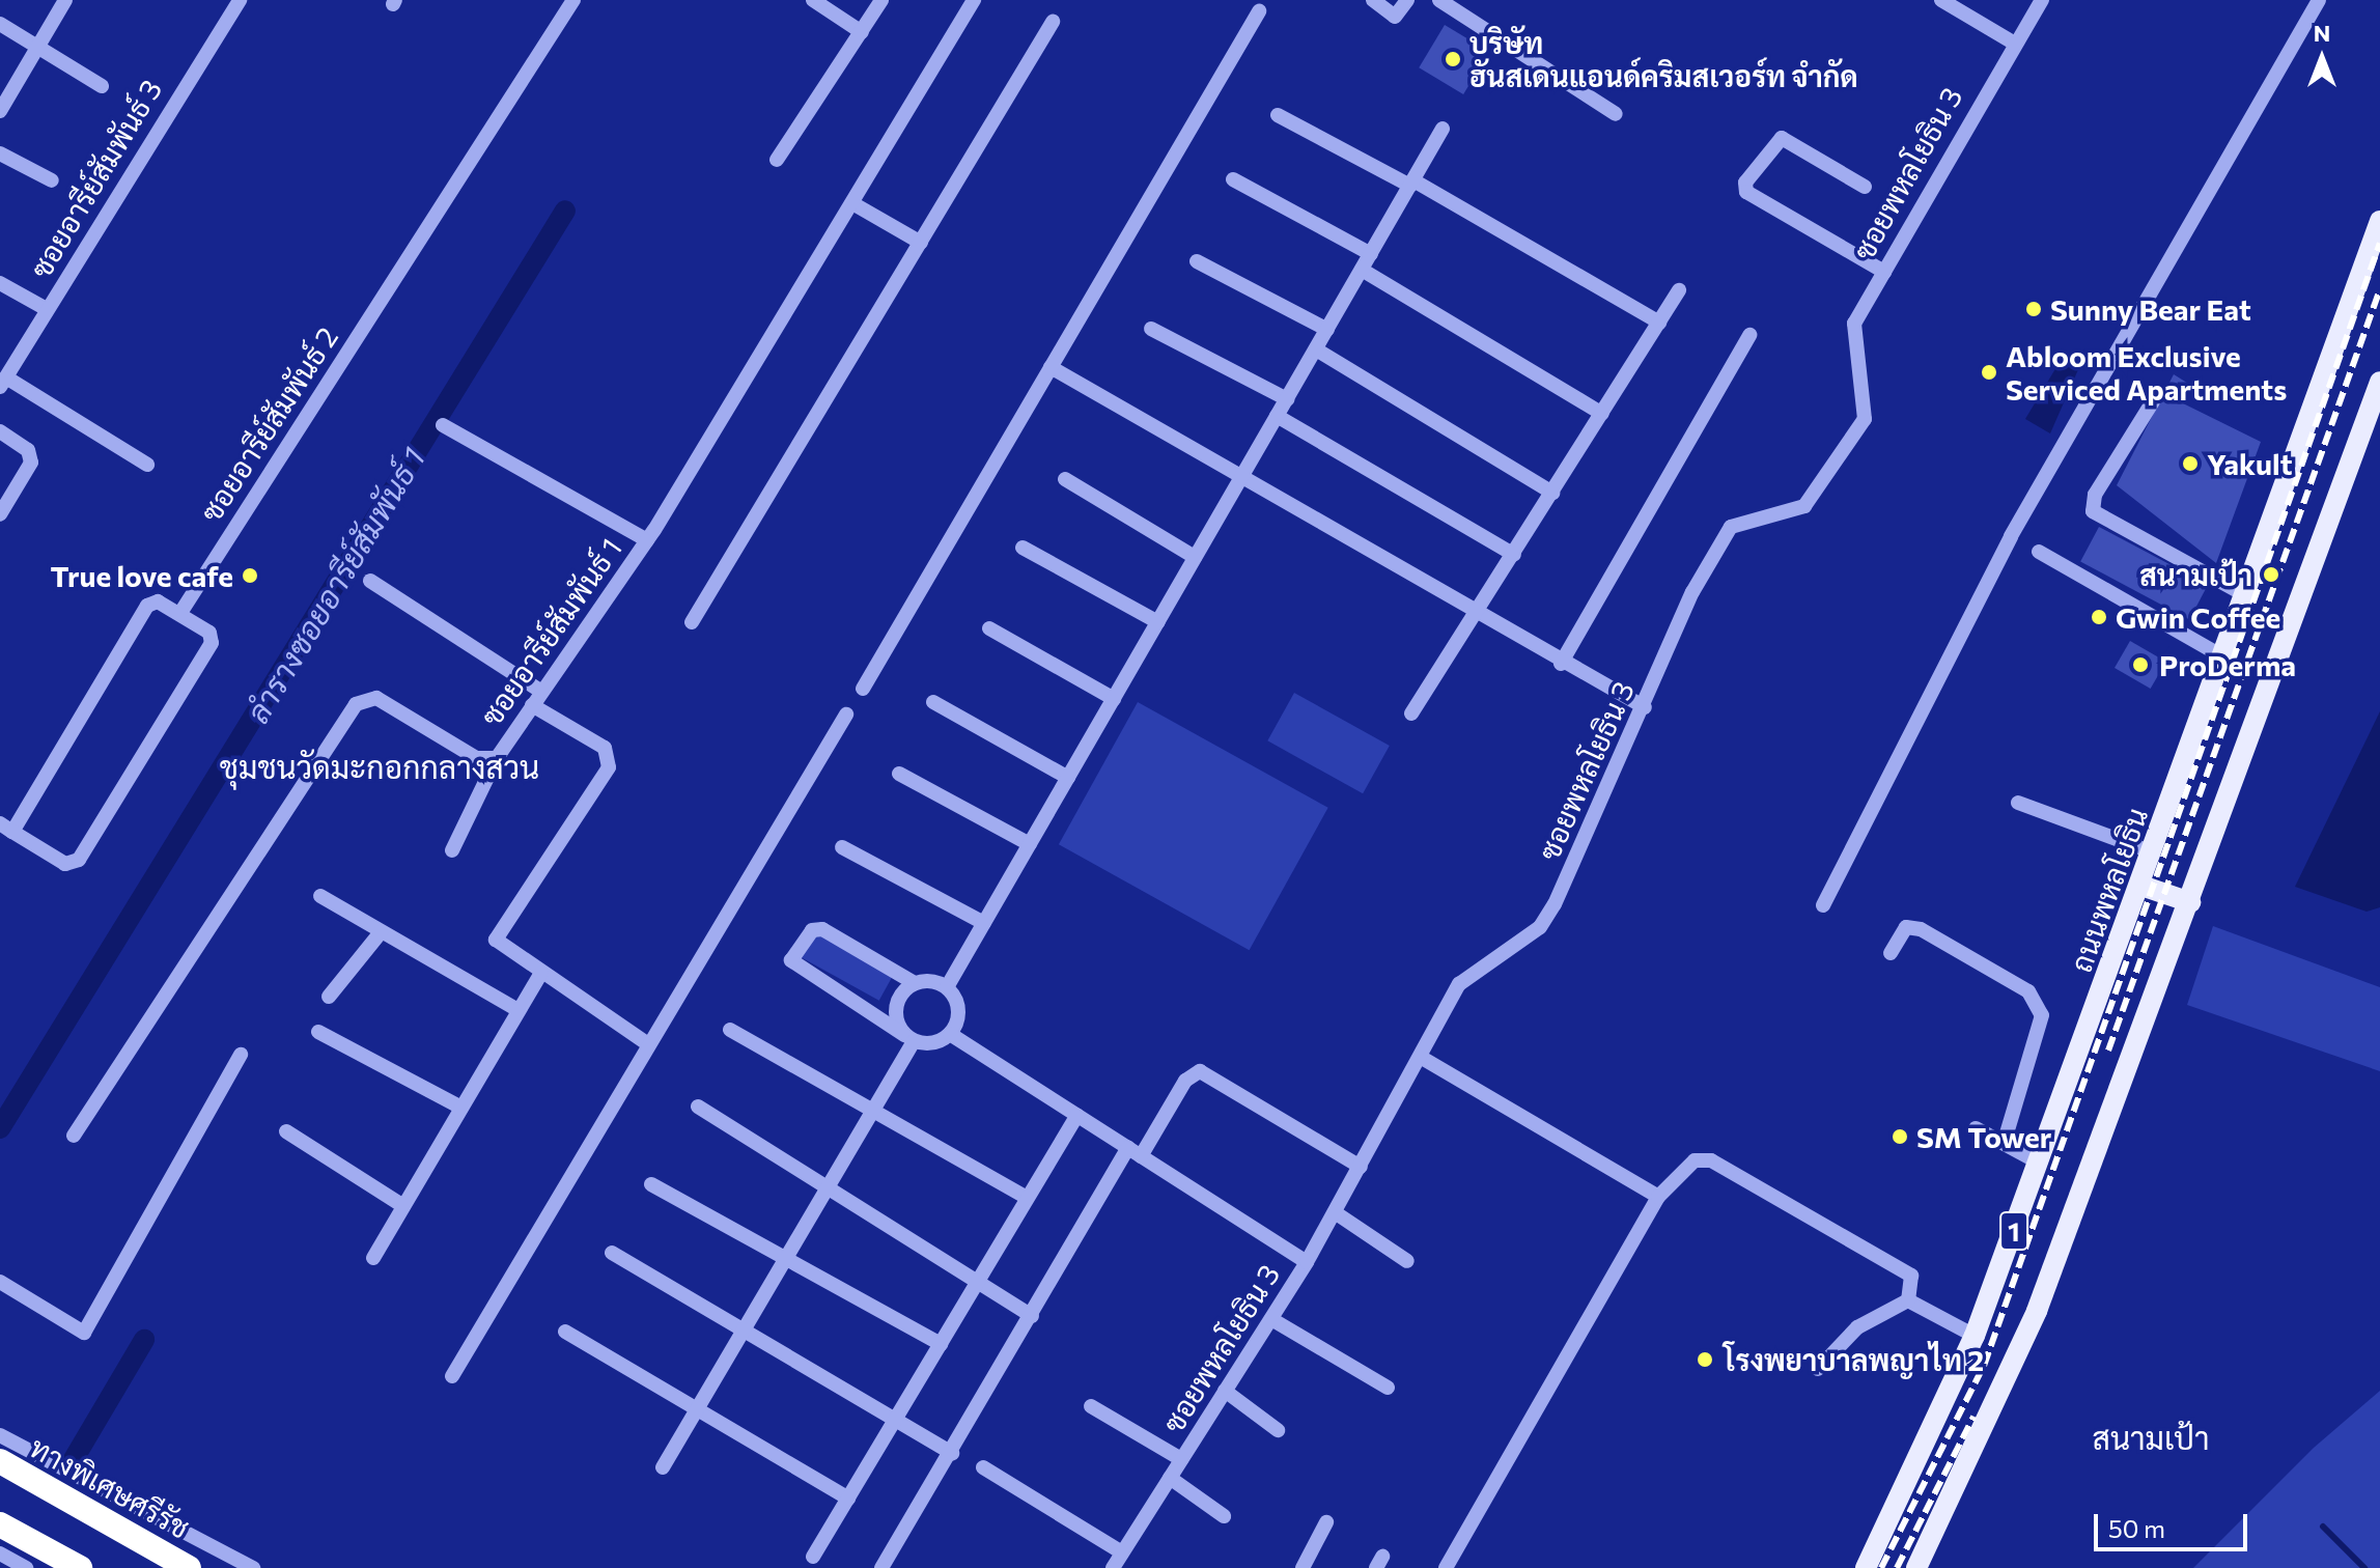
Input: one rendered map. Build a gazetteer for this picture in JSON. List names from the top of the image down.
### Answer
{
  "streets": {
    "highway": ["ทางพิเศษศรีรัช"],
    "main road": ["ถนนพหลโยธิน", "1"],
    "street": [
      "ซอยพหลโยธิน 3",
      "ซอยอารีย์สัมพันธ์ 3",
      "ซอยอารีย์สัมพันธ์ 2",
      "ซอยอารีย์สัมพันธ์ 1"
    ]
  },
  "districts": ["ชุมชนวัดมะกอกกลางสวน", "สนามเป้า"],
  "water": ["ลำรางซอยอารีย์สัมพันธ์ 1"],
  "places": [
    "บริษัท ฮันสเดนแอนด์คริมสเวอร์ท จำกัด",
    "Sunny Bear Eat",
    "Abloom Exclusive Serviced Apartments",
    "Yakult",
    "สนามเป้า",
    "True love cafe",
    "Gwin Coffee",
    "ProDerma",
    "SM Tower",
    "โรงพยาบาลพญาไท 2"
  ],
  "scale_bar": "50 m",
  "north": "top"
}
